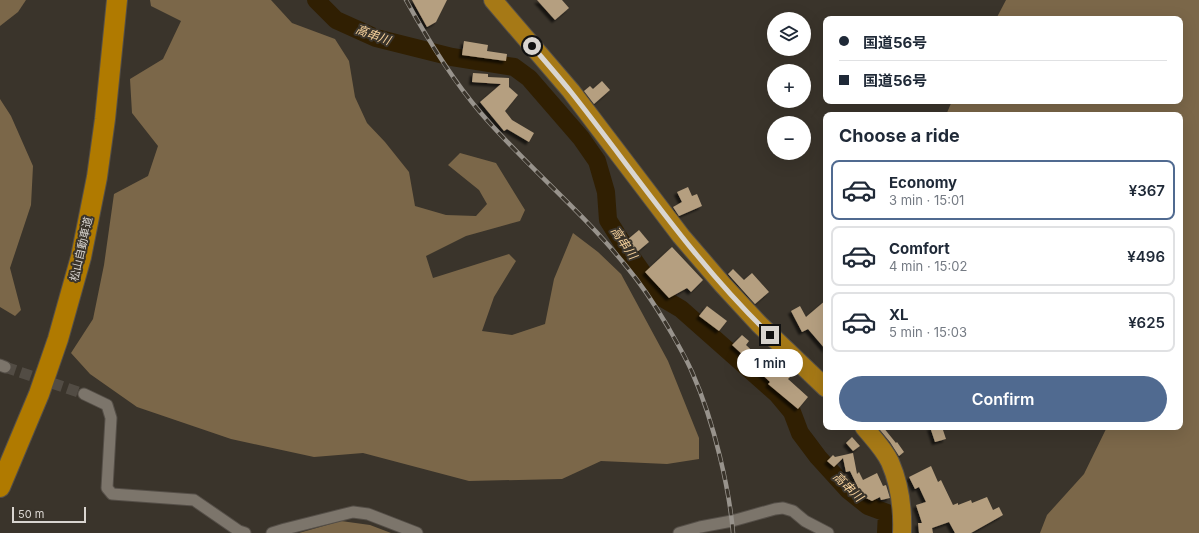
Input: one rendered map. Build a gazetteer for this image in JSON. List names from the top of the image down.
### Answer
{
  "streets": {
    "highway": ["松山自動車道"]
  },
  "water": ["高串川"],
  "scale_bar": "50 m",
  "page": {
    "map_buttons": ["+", "−"],
    "banner": ["国道56号", "国道56号"],
    "heading": "Choose a ride",
    "list": [
      {
        "name": "Economy",
        "note": "3 min · 15:01",
        "value": "¥367"
      },
      {
        "name": "Comfort",
        "note": "4 min · 15:02",
        "value": "¥496"
      },
      {
        "name": "XL",
        "note": "5 min · 15:03",
        "value": "¥625"
      }
    ],
    "bubble": "1 min",
    "buttons": "Confirm",
    "scale": "50 m"
  }
}
